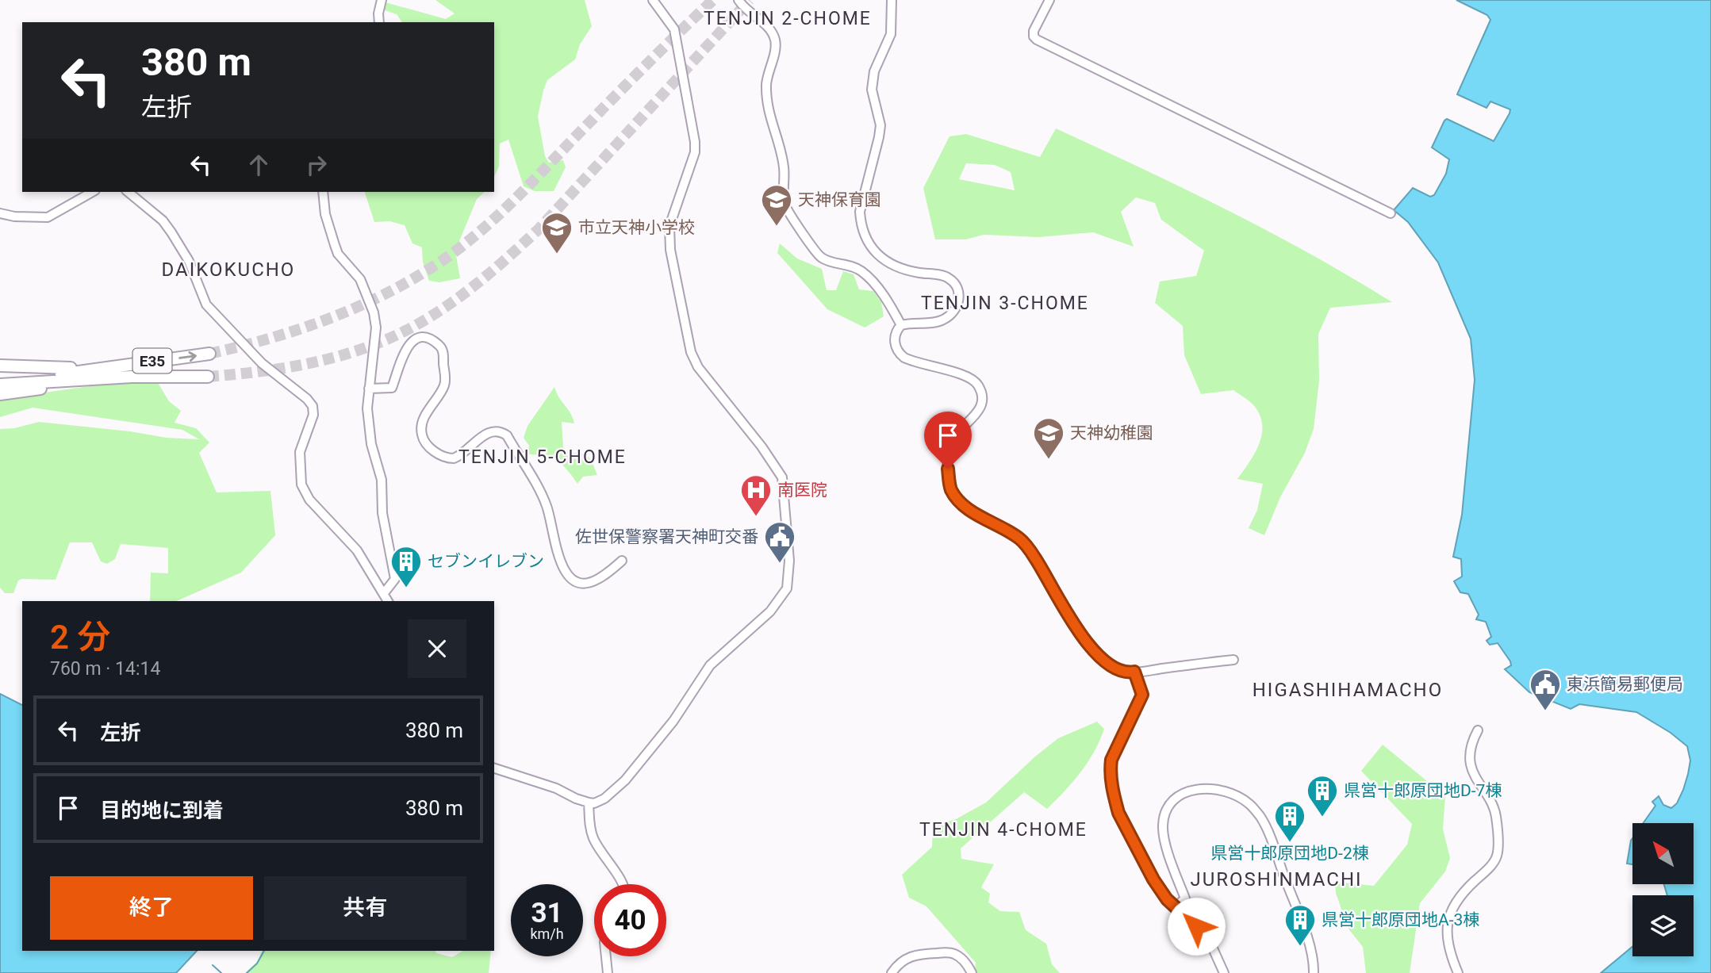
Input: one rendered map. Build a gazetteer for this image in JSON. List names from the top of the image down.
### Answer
{
  "streets": {
    "highway": ["E35"]
  },
  "districts": [
    "TENJIN 2-CHOME",
    "DAIKOKUCHO",
    "TENJIN 3-CHOME",
    "TENJIN 5-CHOME",
    "HIGASHIHAMACHO",
    "TENJIN 4-CHOME",
    "JUROSHINMACHI"
  ],
  "places": {
    "school or university": ["天神保育園", "市立天神小学校", "天神幼稚園"],
    "hospital": ["南医院"],
    "public building": ["佐世保警察署天神町交番", "東浜簡易郵便局"],
    "building": [
      "セブンイレブン",
      "県営十郎原団地D-7棟",
      "県営十郎原団地D-2棟",
      "県営十郎原団地A-3棟"
    ]
  },
  "north": "top left",
  "page": {
    "turn": ["380 m", "左折"],
    "heading": ["2 分", "760 m · 14:14"],
    "list": [
      {
        "name": "左折",
        "value": "380 m"
      },
      {
        "name": "目的地に到着",
        "value": "380 m"
      }
    ],
    "buttons": ["終了", "共有"],
    "speed": "31 km/h",
    "limit": "40"
  }
}
